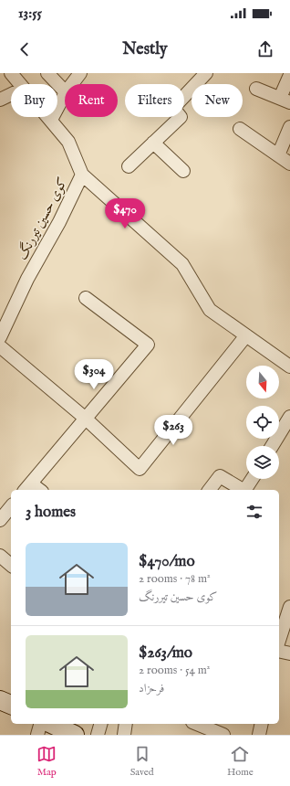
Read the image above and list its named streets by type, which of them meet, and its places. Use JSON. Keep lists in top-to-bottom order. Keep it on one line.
{"streets":{"street":["کوی حسین تیررنگ"]},"north":"bottom","page":{"status":"13:55","header":"Nestly","chip":["Buy","Rent","Filters","New"],"price":["$470","$304","$263"],"heading":"3 homes","list":[{"name":"$470/mo","note":"2 rooms · 78 m² · کوی حسین تیررنگ"},{"name":"$263/mo","note":"2 rooms · 54 m² · فرحزاد"}],"tabs":["Map","Saved","Home"]}}
